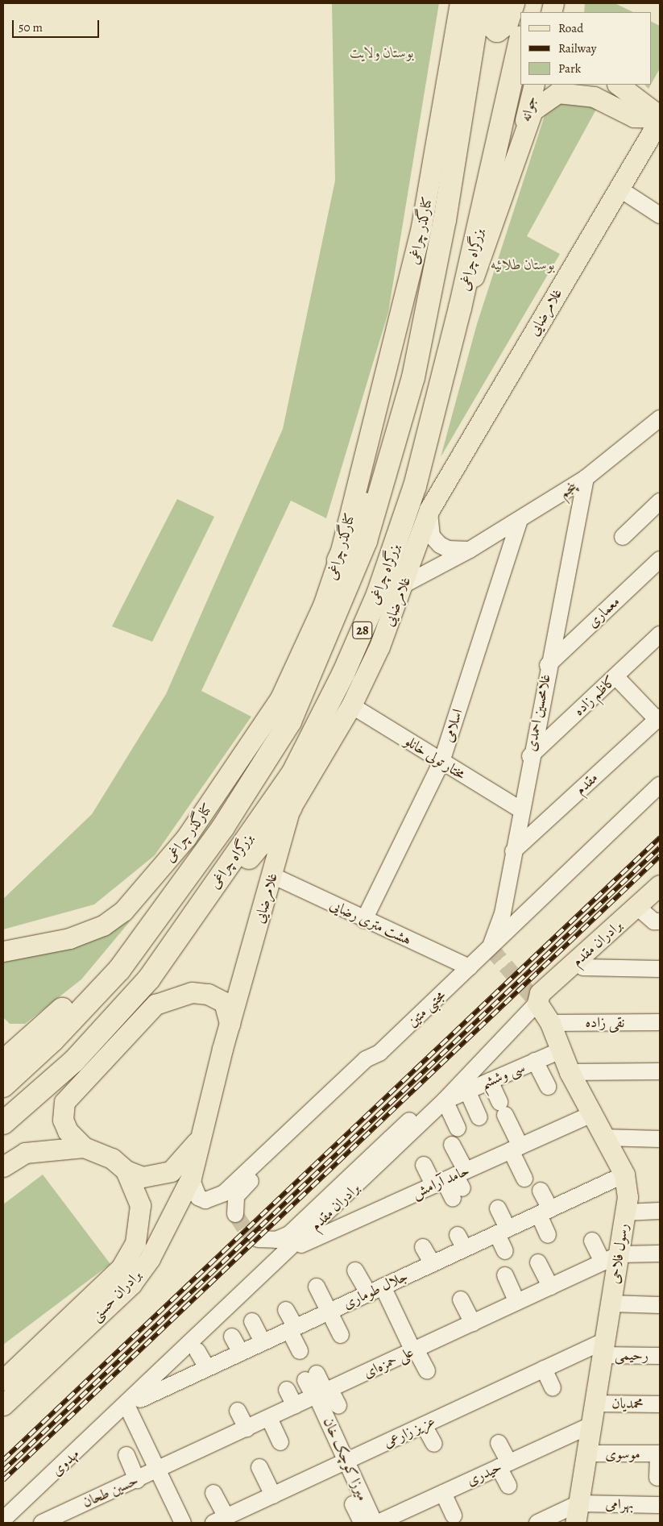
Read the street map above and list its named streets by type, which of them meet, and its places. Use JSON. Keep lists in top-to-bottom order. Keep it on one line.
{"streets":{"highway":["بزرگراه چراغی","28"],"main road":["جوانه","کنارگذر چراغی","غلامرضایی","برادران مقدم","رسول فلاحی","برادران حسنی"],"street":["پنجم","معماری","کاظم زاده","غلامحسین احمدی","اسلامی","مختار تولی خانلو","مقدم","هشت متری رضایی","مجتبی متین","نقی زاده","سی وششم","حامد آرامش","جلال طوماری","رحیمی","علی حمزه‌ای","محمدیان","عزیز زارعی","موسوی","میرزا کوچک خان","مهدوی","حیدری","حسین طحان","بهرامی"]},"crossings":[["غلامرضایی","پنجم"],["غلامرضایی","مختار تولی خانلو"],["غلامرضایی","هشت متری رضایی"],["غلامرضایی","برادران حسنی"],["پنجم","غلامحسین احمدی"],["پنجم","اسلامی"],["معماری","غلامحسین احمدی"],["کاظم زاده","غلامحسین احمدی"],["غلامحسین احمدی","مختار تولی خانلو"],["غلامحسین احمدی","مقدم"],["غلامحسین احمدی","مجتبی متین"],["اسلامی","مختار تولی خانلو"],["اسلامی","هشت متری رضایی"],["هشت متری رضایی","مجتبی متین"],["برادران مقدم","سی وششم"],["برادران مقدم","حامد آرامش"],["برادران مقدم","رسول فلاحی"],["برادران مقدم","جلال طوماری"],["برادران مقدم","مهدوی"],["مجتبی متین","برادران حسنی"],["نقی زاده","رسول فلاحی"],["سی وششم","رسول فلاحی"],["حامد آرامش","رسول فلاحی"],["رسول فلاحی","جلال طوماری"],["رسول فلاحی","رحیمی"],["رسول فلاحی","علی حمزه‌ای"],["رسول فلاحی","محمدیان"],["رسول فلاحی","عزیز زارعی"],["رسول فلاحی","موسوی"],["رسول فلاحی","حیدری"],["رسول فلاحی","بهرامی"],["جلال طوماری","مهدوی"],["رحیمی","عزیز زارعی"],["علی حمزه‌ای","میرزا کوچک خان"],["علی حمزه‌ای","حسین طحان"],["عزیز زارعی","میرزا کوچک خان"]],"parks":["بوستان ولایت","بوستان طلائیه"],"legend":["Road","Railway","Park"],"scale_bar":"50 m"}
